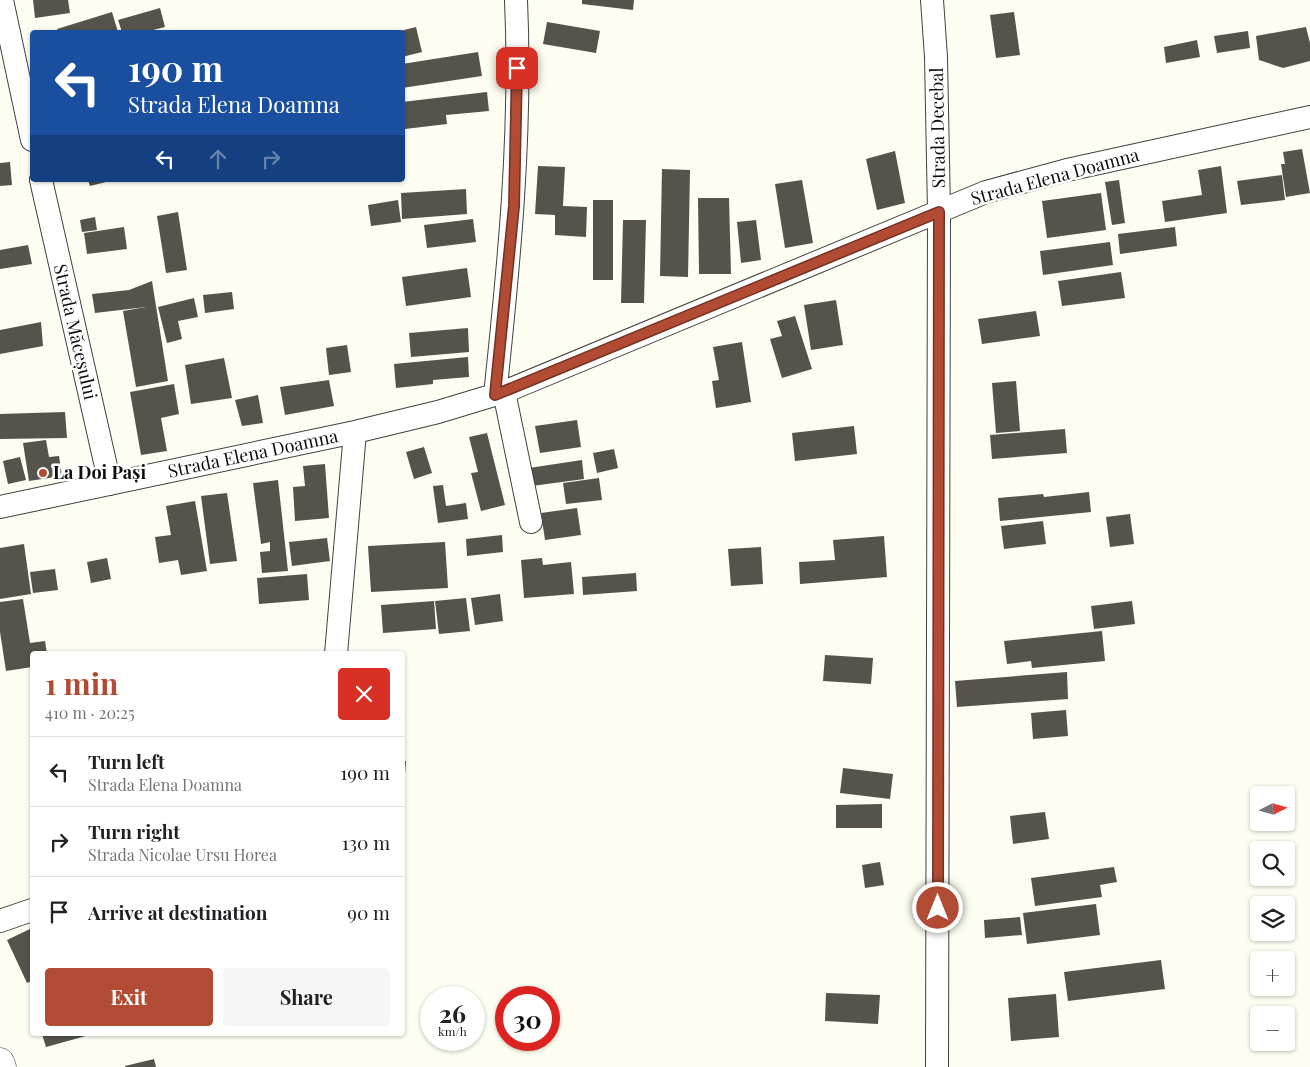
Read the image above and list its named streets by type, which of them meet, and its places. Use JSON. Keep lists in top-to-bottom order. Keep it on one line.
{"streets":{"street":["Strada Decebal","Strada Elena Doamna","Strada Măceșului"]},"crossings":[["Strada Decebal","Strada Elena Doamna"],["Strada Elena Doamna","Strada Măceșului"]],"places":["La Doi Pași"],"north":"right","page":{"turn":["190 m","Strada Elena Doamna"],"heading":["1 min","410 m · 20:25"],"list":[{"name":"Turn left","note":"Strada Elena Doamna","value":"190 m"},{"name":"Turn right","note":"Strada Nicolae Ursu Horea","value":"130 m"},{"name":"Arrive at destination","value":"90 m"}],"map_buttons":["+","−"],"buttons":["Exit","Share"],"speed":"26 km/h","limit":"30"}}
